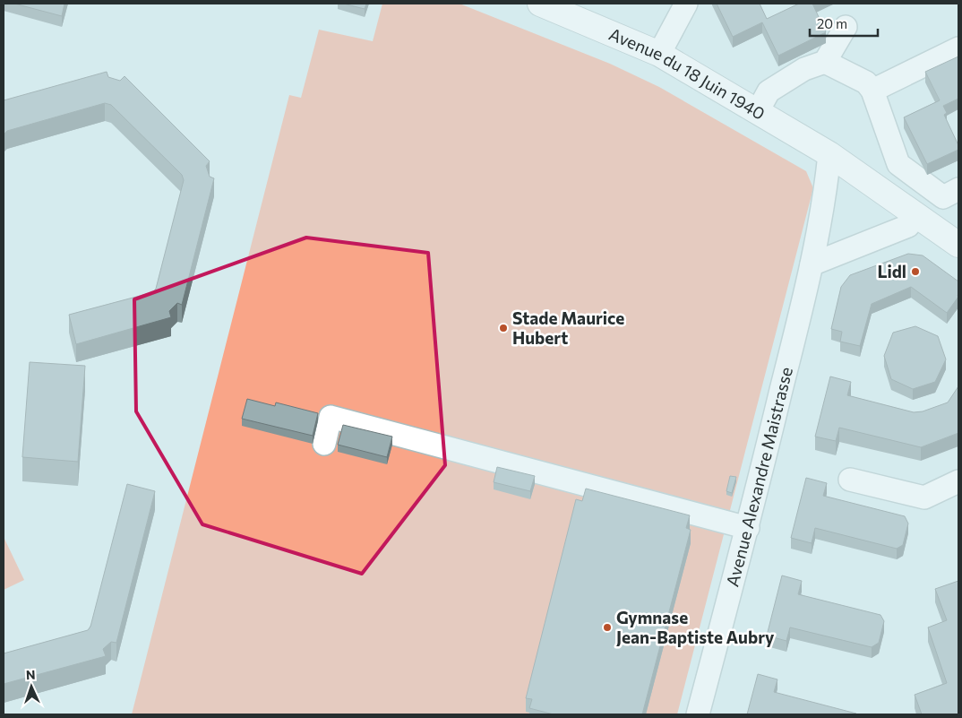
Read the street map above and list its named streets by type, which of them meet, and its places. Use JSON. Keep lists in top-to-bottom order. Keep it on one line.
{"streets":{"main road":["Avenue du 18 Juin 1940"],"street":["Avenue Alexandre Maistrasse"]},"crossings":[["Avenue du 18 Juin 1940","Avenue Alexandre Maistrasse"]],"places":["Lidl","Stade Maurice Hubert","Gymnase Jean-Baptiste Aubry"],"scale_bar":"20 m","north":"top"}
